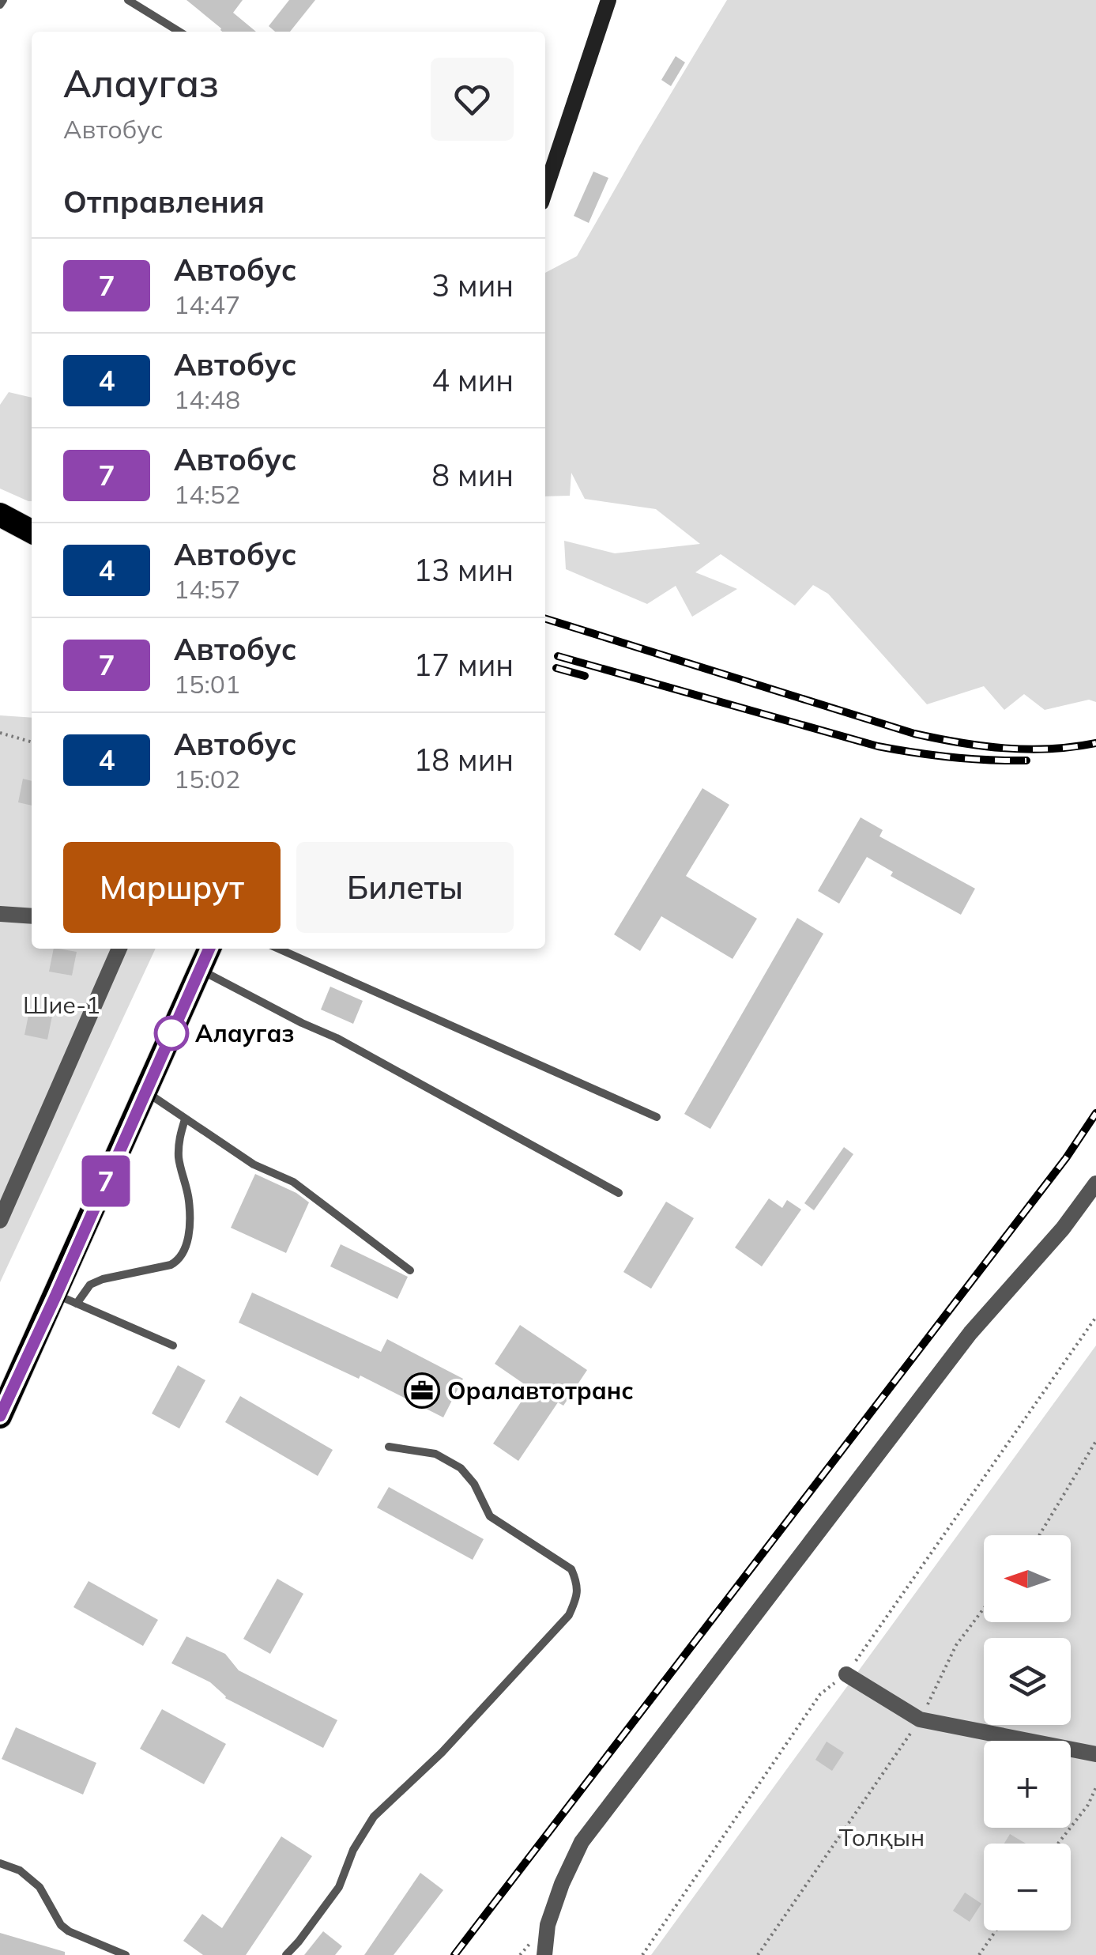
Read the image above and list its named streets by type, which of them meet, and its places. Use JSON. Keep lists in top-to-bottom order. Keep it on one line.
{"parks":["Шие-1","Толқын"],"places":{"other":["Алаугаз"],"office":["Оралавтотранс"]},"lines":["bus line 7"],"north":"left","page":{"on_map":"7","heading":[["Алаугаз","Автобус"],"Отправления"],"list":[{"mark":"7","name":"Автобус","note":"14:47","value":"3 мин"},{"mark":"4","name":"Автобус","note":"14:48","value":"4 мин"},{"mark":"7","name":"Автобус","note":"14:52","value":"8 мин"},{"mark":"4","name":"Автобус","note":"14:57","value":"13 мин"},{"mark":"7","name":"Автобус","note":"15:01","value":"17 мин"},{"mark":"4","name":"Автобус","note":"15:02","value":"18 мин"}],"buttons":["Маршрут","Билеты"],"map_buttons":["+","−"]}}
